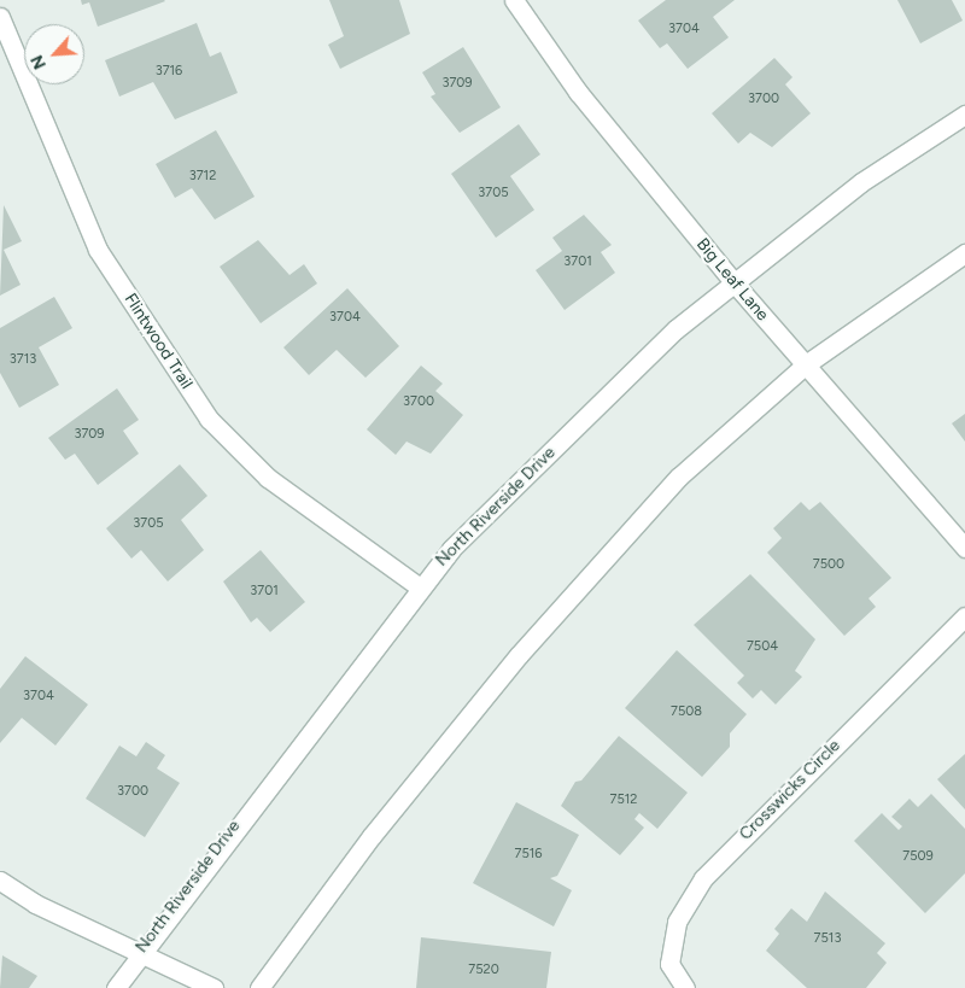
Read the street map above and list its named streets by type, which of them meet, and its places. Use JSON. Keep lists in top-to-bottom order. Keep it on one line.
{"streets":{"main road":["Big Leaf Lane","Flintwood Trail","North Riverside Drive","Crosswicks Circle"]},"crossings":[["Big Leaf Lane","North Riverside Drive"],["Flintwood Trail","North Riverside Drive"]],"house_numbers":["3704","3716","3709","3700","3712","3705","3701","3704","3713","3700","3709","3705","7500","3701","7504","3704","7508","3700","7512","7516","7509","7513","7520"],"north":"bottom left"}
